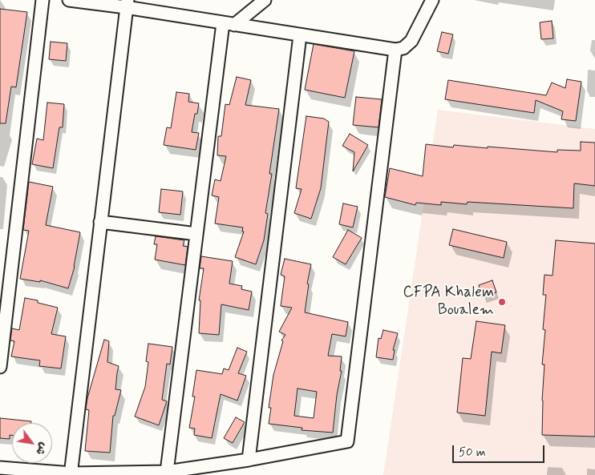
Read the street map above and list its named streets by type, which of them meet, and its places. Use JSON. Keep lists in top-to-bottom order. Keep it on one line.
{"places":["CFPA Khalem Boualem"],"scale_bar":"50 m","north":"bottom right"}
